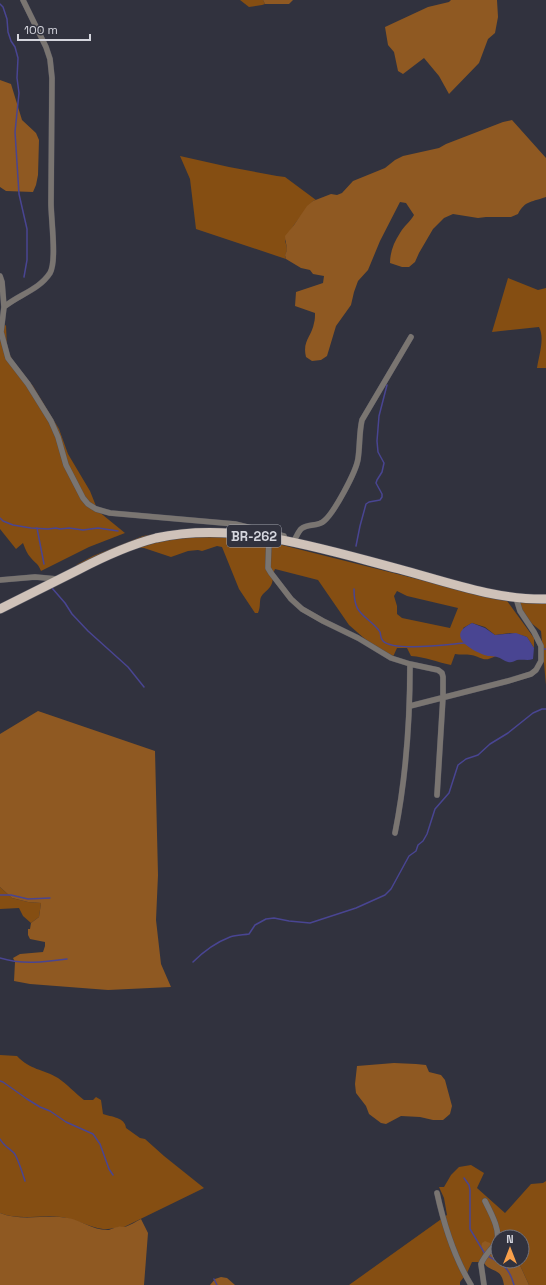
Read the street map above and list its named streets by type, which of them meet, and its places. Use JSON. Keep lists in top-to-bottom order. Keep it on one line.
{"streets":{"highway":["BR-262"]},"scale_bar":"100 m","north":"top"}
